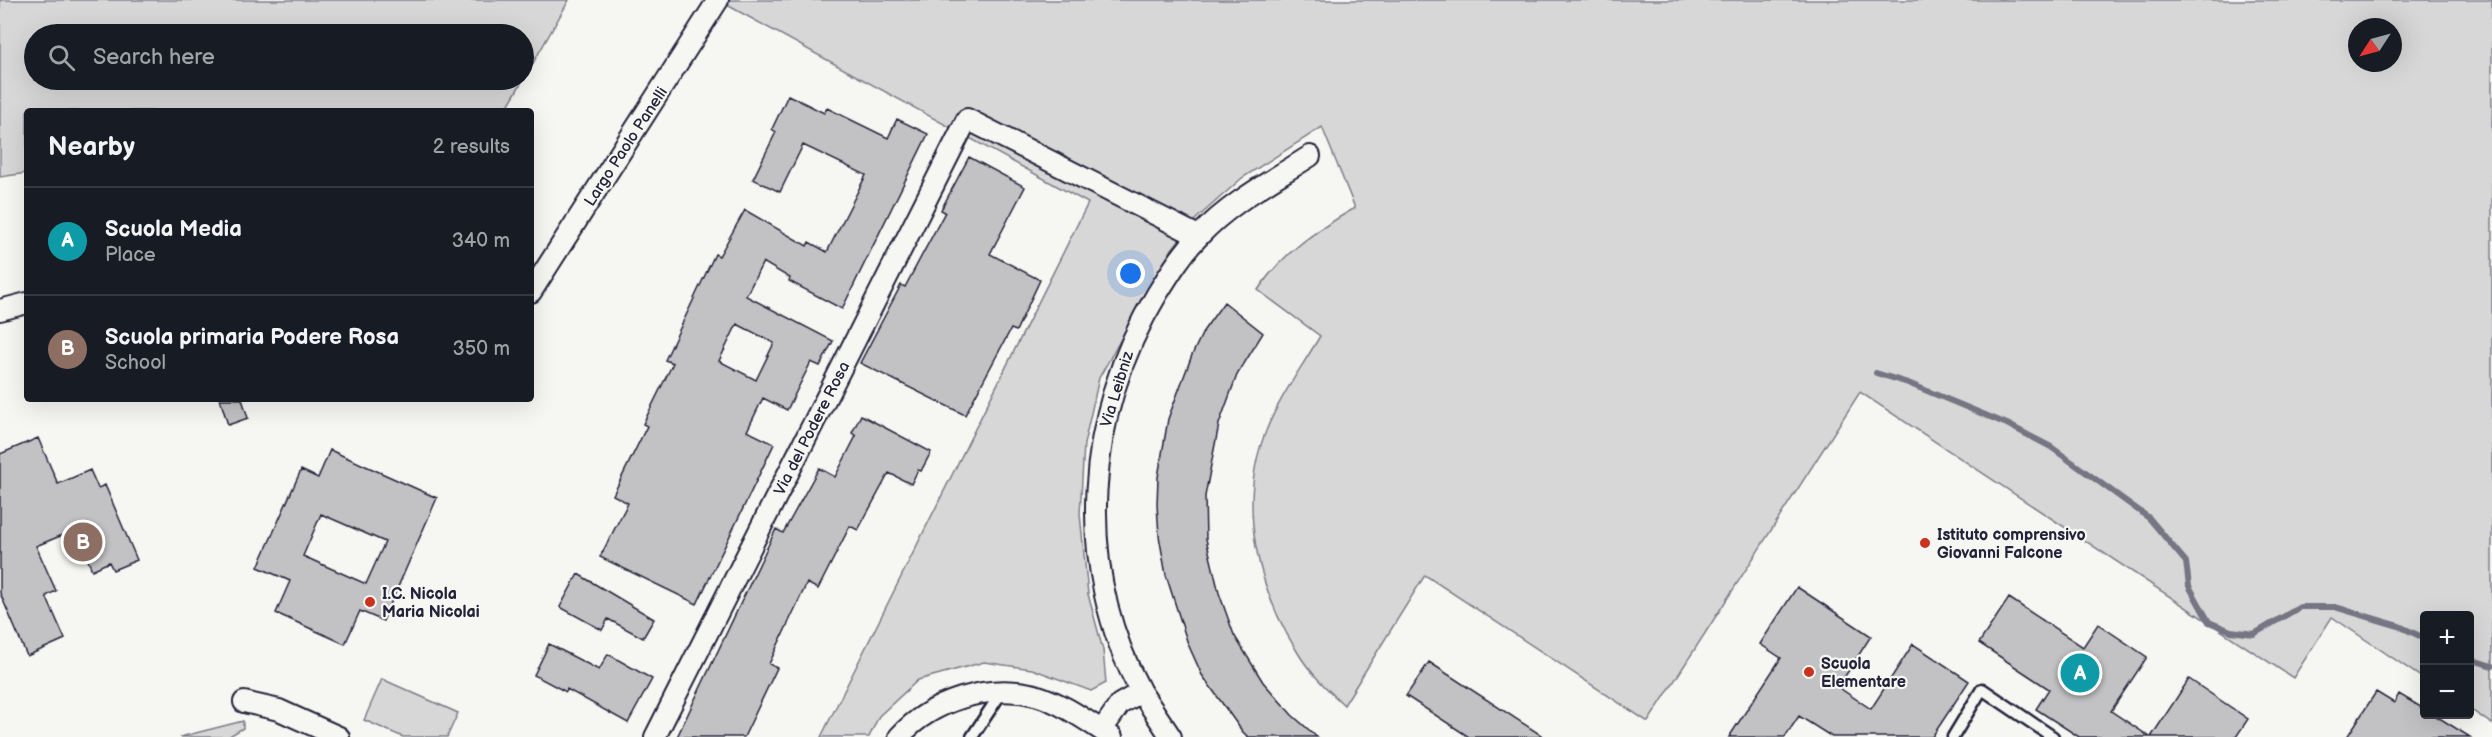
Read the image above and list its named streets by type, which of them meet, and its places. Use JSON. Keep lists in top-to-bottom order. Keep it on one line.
{"streets":{"street":["Largo Paolo Panelli","Via Leibniz","Via del Podere Rosa"]},"crossings":[["Via Leibniz","Via del Podere Rosa"]],"places":["Istituto comprensivo Giovanni Falcone","I.C. Nicola Maria Nicolai","Scuola Elementare"],"north":"bottom left","page":{"search":"Search here","heading":["Nearby","2 results"],"list":[{"mark":"A","name":"Scuola Media","note":"Place","value":"340 m"},{"mark":"B","name":"Scuola primaria Podere Rosa","note":"School","value":"350 m"}],"pins":["B","A"],"map_buttons":["+","−"]}}
